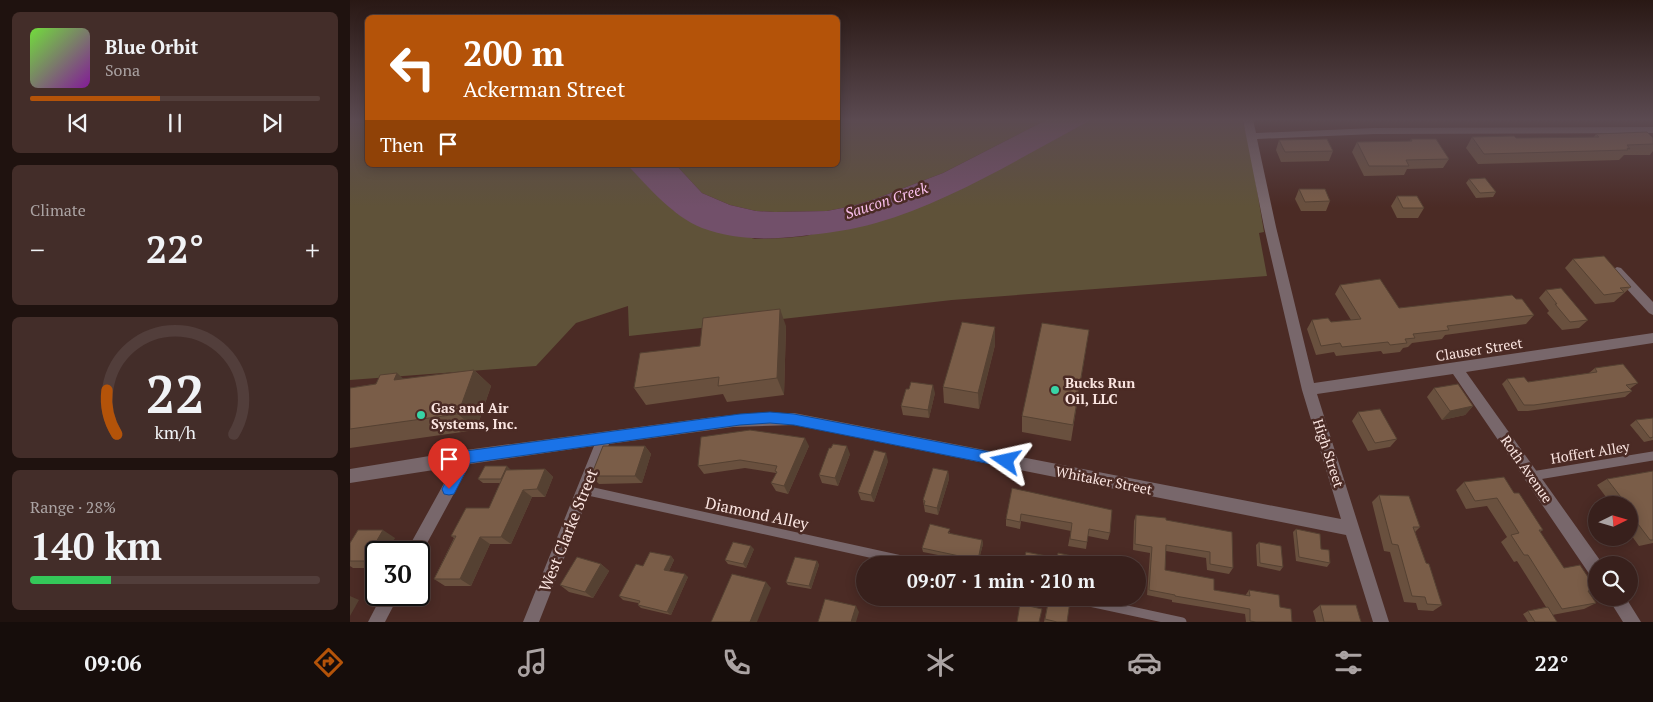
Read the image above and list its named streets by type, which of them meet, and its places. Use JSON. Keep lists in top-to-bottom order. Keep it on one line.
{"streets":{"street":["Clauser Street","High Street","Roth Avenue","Whitaker Street","West Clarke Street"],"lane":["Hoffert Alley","Diamond Alley"]},"crossings":[["Clauser Street","High Street"],["Clauser Street","Roth Avenue"],["Hoffert Alley","Roth Avenue"],["High Street","Whitaker Street"],["Whitaker Street","West Clarke Street"],["Diamond Alley","West Clarke Street"]],"water":["Saucon Creek"],"places":["Bucks Run Oil, LLC","Gas and Air Systems, Inc."],"north":"right","page":{"turn":["200 m","Ackerman Street"],"song":["Blue Orbit","Sona"],"then":"Then","tile":["Climate",["Range · 28%","140 km"]],"heat":["−","22°","+"],"limit":"30","trip":"09:07 · 1 min · 210 m","tabs":["09:06","22°"],"gauge":["22","km/h"]}}
